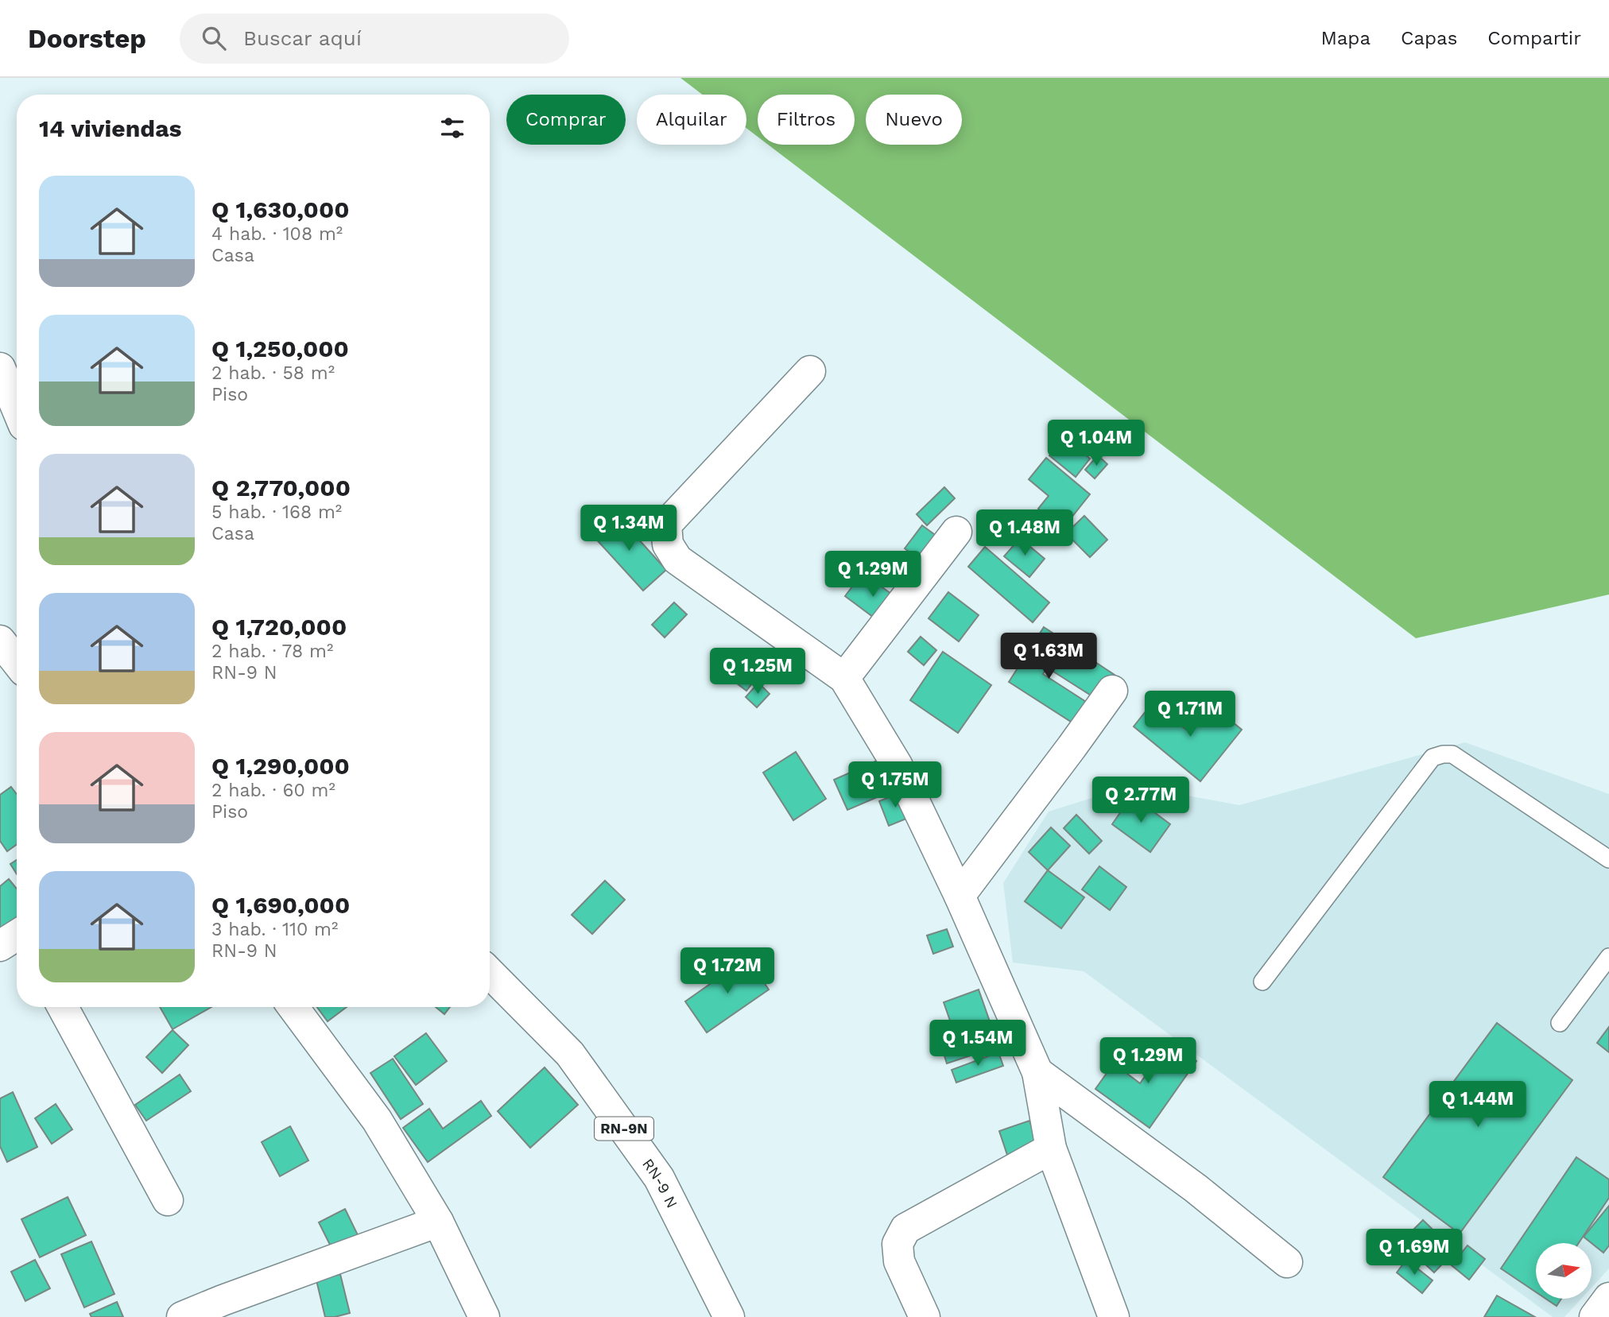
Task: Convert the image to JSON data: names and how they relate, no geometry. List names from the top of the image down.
{
  "streets": {
    "street": ["RN-9N", "RN-9 N"]
  },
  "north": "right",
  "page": {
    "header": "Doorstep",
    "search": "Buscar aquí",
    "nav": ["Mapa", "Capas", "Compartir"],
    "chip": [
      "Comprar",
      "Alquilar",
      "Filtros",
      "Nuevo"
    ],
    "heading": "14 viviendas",
    "list": [
      {
        "name": "Q 1,630,000",
        "note": "4 hab. · 108 m² · Casa"
      },
      {
        "name": "Q 1,250,000",
        "note": "2 hab. · 58 m² · Piso"
      },
      {
        "name": "Q 2,770,000",
        "note": "5 hab. · 168 m² · Casa"
      },
      {
        "name": "Q 1,720,000",
        "note": "2 hab. · 78 m² · RN-9 N"
      },
      {
        "name": "Q 1,290,000",
        "note": "2 hab. · 60 m² · Piso"
      },
      {
        "name": "Q 1,690,000",
        "note": "3 hab. · 110 m² · RN-9 N"
      }
    ],
    "price": [
      "Q 1.04M",
      "Q 1.34M",
      "Q 1.48M",
      "Q 1.29M",
      "Q 1.63M",
      "Q 1.25M",
      "Q 1.71M",
      "Q 1.75M",
      "Q 2.77M",
      "Q 1.72M",
      "Q 1.54M",
      "Q 1.29M",
      "Q 1.44M",
      "Q 1.69M"
    ]
  }
}
